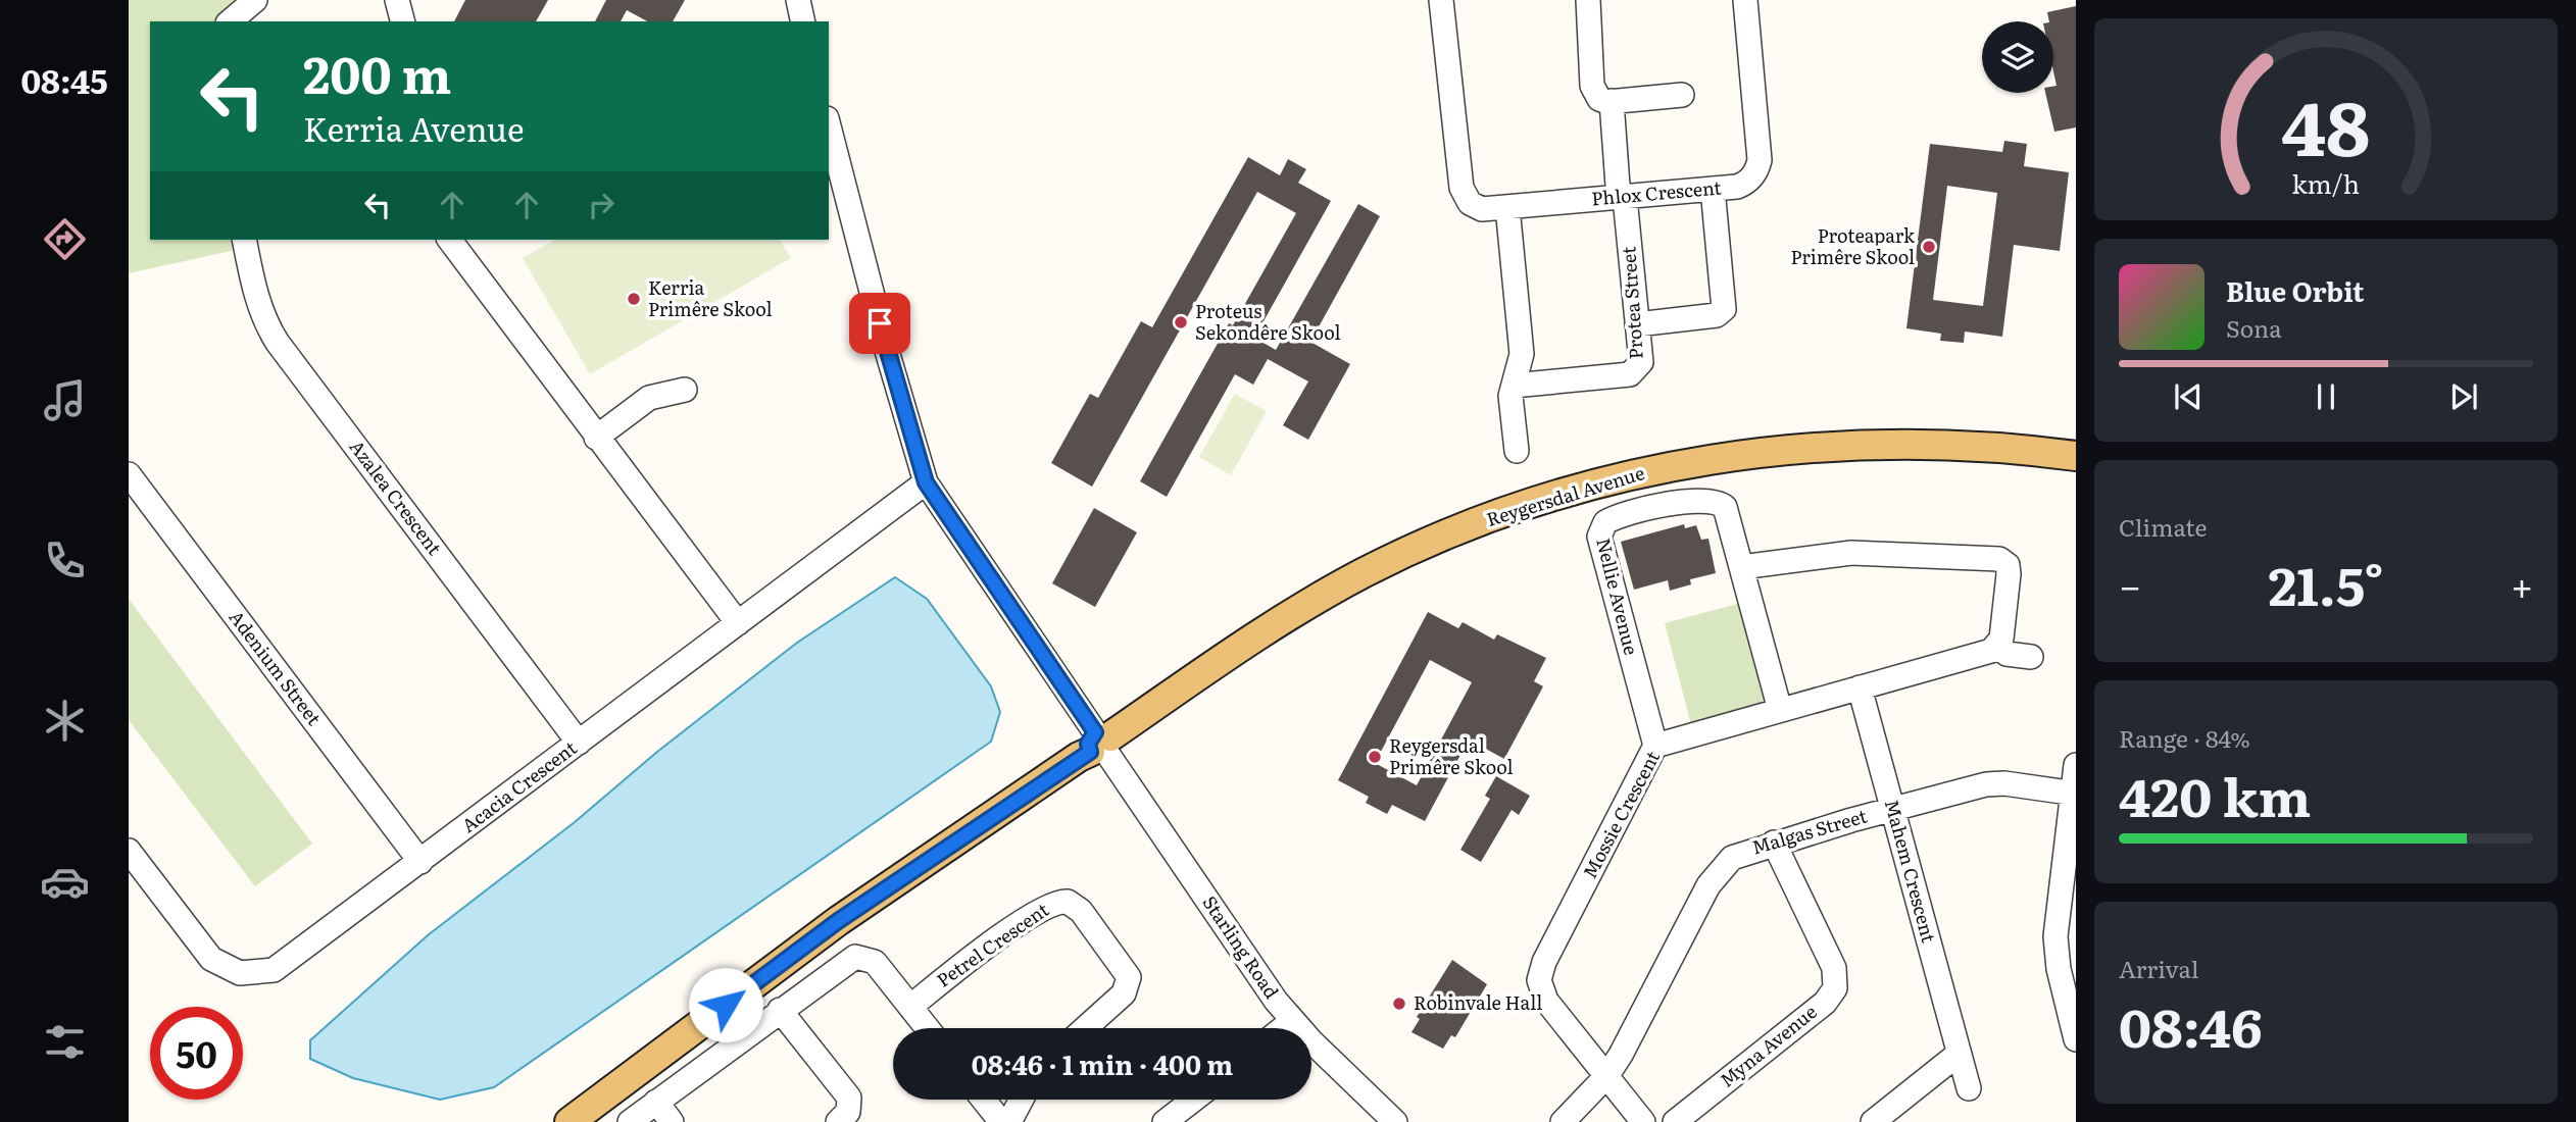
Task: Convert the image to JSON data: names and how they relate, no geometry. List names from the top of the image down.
{
  "streets": {
    "main road": ["Reygersdal Avenue"],
    "street": [
      "Phlox Crescent",
      "Protea Street",
      "Azalea Crescent",
      "Nellie Avenue",
      "Adenium Street",
      "Acacia Crescent",
      "Mossie Crescent",
      "Malgas Street",
      "Mahem Crescent",
      "Petrel Crescent",
      "Starling Road",
      "Myna Avenue"
    ]
  },
  "crossings": [
    ["Phlox Crescent", "Protea Street"],
    ["Reygersdal Avenue", "Starling Road"],
    ["Azalea Crescent", "Acacia Crescent"],
    ["Nellie Avenue", "Mossie Crescent"],
    ["Adenium Street", "Acacia Crescent"],
    ["Acacia Crescent", "Starling Road"],
    ["Mossie Crescent", "Malgas Street"],
    ["Mossie Crescent", "Mahem Crescent"],
    ["Malgas Street", "Mahem Crescent"],
    ["Malgas Street", "Myna Avenue"]
  ],
  "places": [
    "Proteapark Primêre Skool",
    "Kerria Primêre Skool",
    "Proteus Sekondêre Skool",
    "Reygersdal Primêre Skool",
    "Robinvale Hall"
  ],
  "page": {
    "tabs": "08:45",
    "turn": ["200 m", "Kerria Avenue"],
    "song": ["Blue Orbit", "Sona"],
    "tile": [
      "Climate",
      ["Range · 84%", "420 km"],
      ["Arrival", "08:46"]
    ],
    "heat": ["−", "21.5°", "+"],
    "limit": "50",
    "trip": "08:46 · 1 min · 400 m",
    "gauge": ["48", "km/h"]
  }
}
